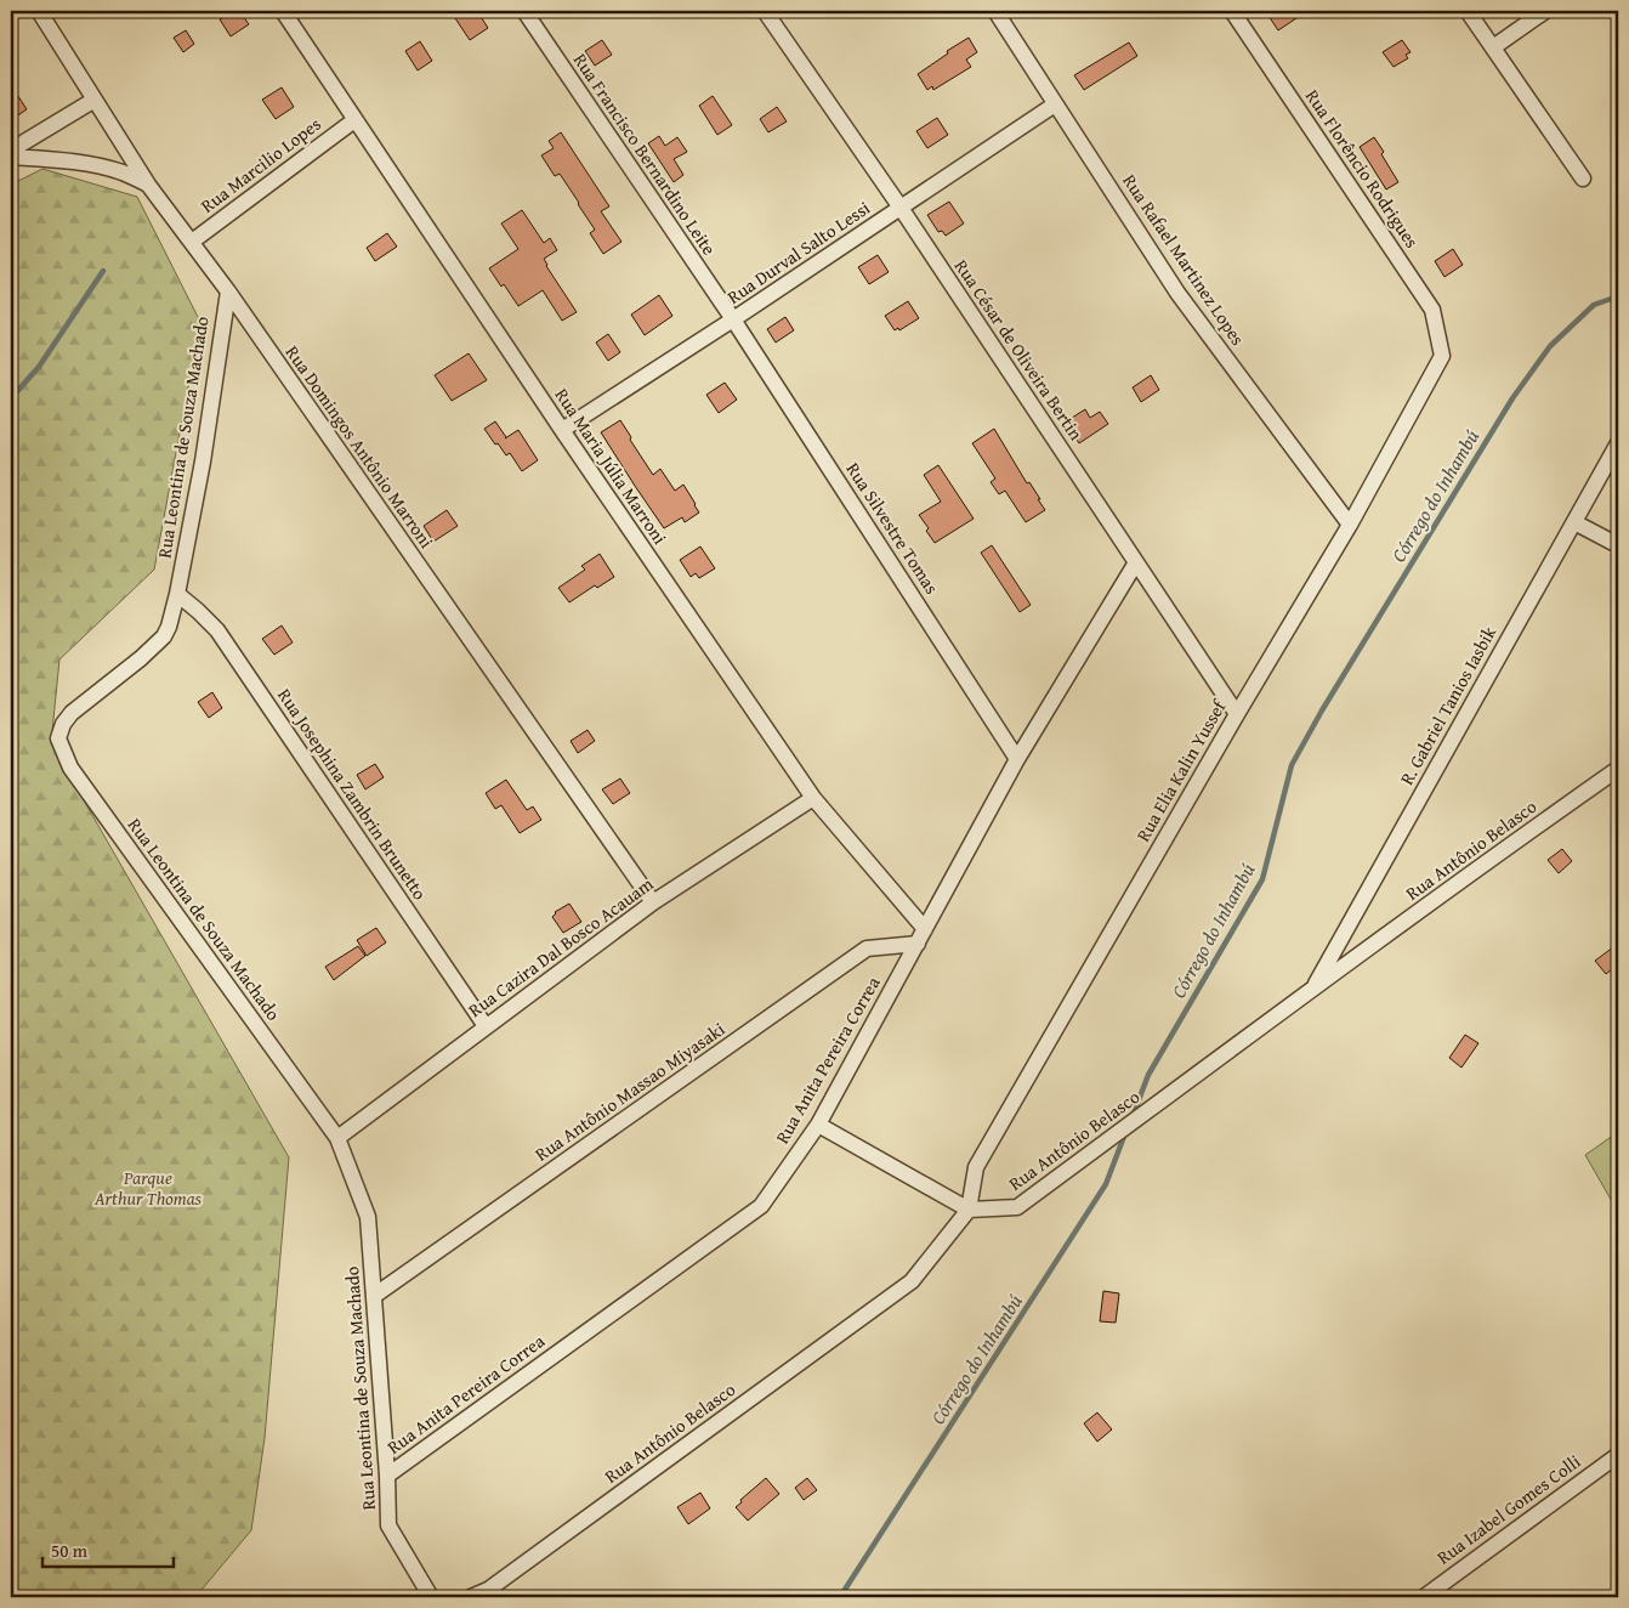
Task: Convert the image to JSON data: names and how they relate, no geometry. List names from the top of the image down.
{
  "streets": {
    "street": [
      "Rua Francisco Bernardino Leite",
      "Rua Marcilio Lopes",
      "Rua Florêncio Rodrigues",
      "Rua Durval Salto Lessi",
      "Rua Rafael Martinez Lopes",
      "Rua César de Oliveira Bertin",
      "Rua Leontina de Souza Machado",
      "Rua Domingos Antônio Marroni",
      "Rua Maria Júlia Marroni",
      "Rua Silvestre Tomas",
      "R. Gabriel Tanios Iasbik",
      "Rua Elia Kalin Yussef",
      "Rua Josephina Zambrin Brunetto",
      "Rua Antônio Belasco",
      "Rua Cazira Dal Bosco Acauam",
      "Rua Anita Pereira Correa",
      "Rua Antônio Massao Miyasaki",
      "Rua Izabel Gomes Colli"
    ]
  },
  "crossings": [
    ["Rua Francisco Bernardino Leite", "Rua Durval Salto Lessi"],
    ["Rua Francisco Bernardino Leite", "Rua Silvestre Tomas"],
    ["Rua Marcilio Lopes", "Rua Domingos Antônio Marroni"],
    ["Rua Marcilio Lopes", "Rua Maria Júlia Marroni"],
    ["Rua Florêncio Rodrigues", "Rua Elia Kalin Yussef"],
    ["Rua Durval Salto Lessi", "Rua Rafael Martinez Lopes"],
    ["Rua Durval Salto Lessi", "Rua César de Oliveira Bertin"],
    ["Rua Durval Salto Lessi", "Rua Maria Júlia Marroni"],
    ["Rua Durval Salto Lessi", "Rua Silvestre Tomas"],
    ["Rua Rafael Martinez Lopes", "Rua Elia Kalin Yussef"],
    ["Rua César de Oliveira Bertin", "Rua Elia Kalin Yussef"],
    ["Rua César de Oliveira Bertin", "Rua Anita Pereira Correa"],
    ["Rua Leontina de Souza Machado", "Rua Domingos Antônio Marroni"],
    ["Rua Leontina de Souza Machado", "Rua Josephina Zambrin Brunetto"],
    ["Rua Leontina de Souza Machado", "Rua Cazira Dal Bosco Acauam"],
    ["Rua Leontina de Souza Machado", "Rua Anita Pereira Correa"],
    ["Rua Leontina de Souza Machado", "Rua Antônio Massao Miyasaki"],
    ["Rua Domingos Antônio Marroni", "Rua Cazira Dal Bosco Acauam"],
    ["Rua Maria Júlia Marroni", "Rua Cazira Dal Bosco Acauam"],
    ["Rua Maria Júlia Marroni", "Rua Anita Pereira Correa"],
    ["Rua Silvestre Tomas", "Rua Anita Pereira Correa"],
    ["R. Gabriel Tanios Iasbik", "Rua Antônio Belasco"],
    ["Rua Elia Kalin Yussef", "Rua Antônio Belasco"],
    ["Rua Josephina Zambrin Brunetto", "Rua Cazira Dal Bosco Acauam"],
    ["Rua Anita Pereira Correa", "Rua Antônio Massao Miyasaki"]
  ],
  "water": ["Córrego do Inhambú"],
  "parks": ["Parque Arthur Thomas"],
  "scale_bar": "50 m"
}
